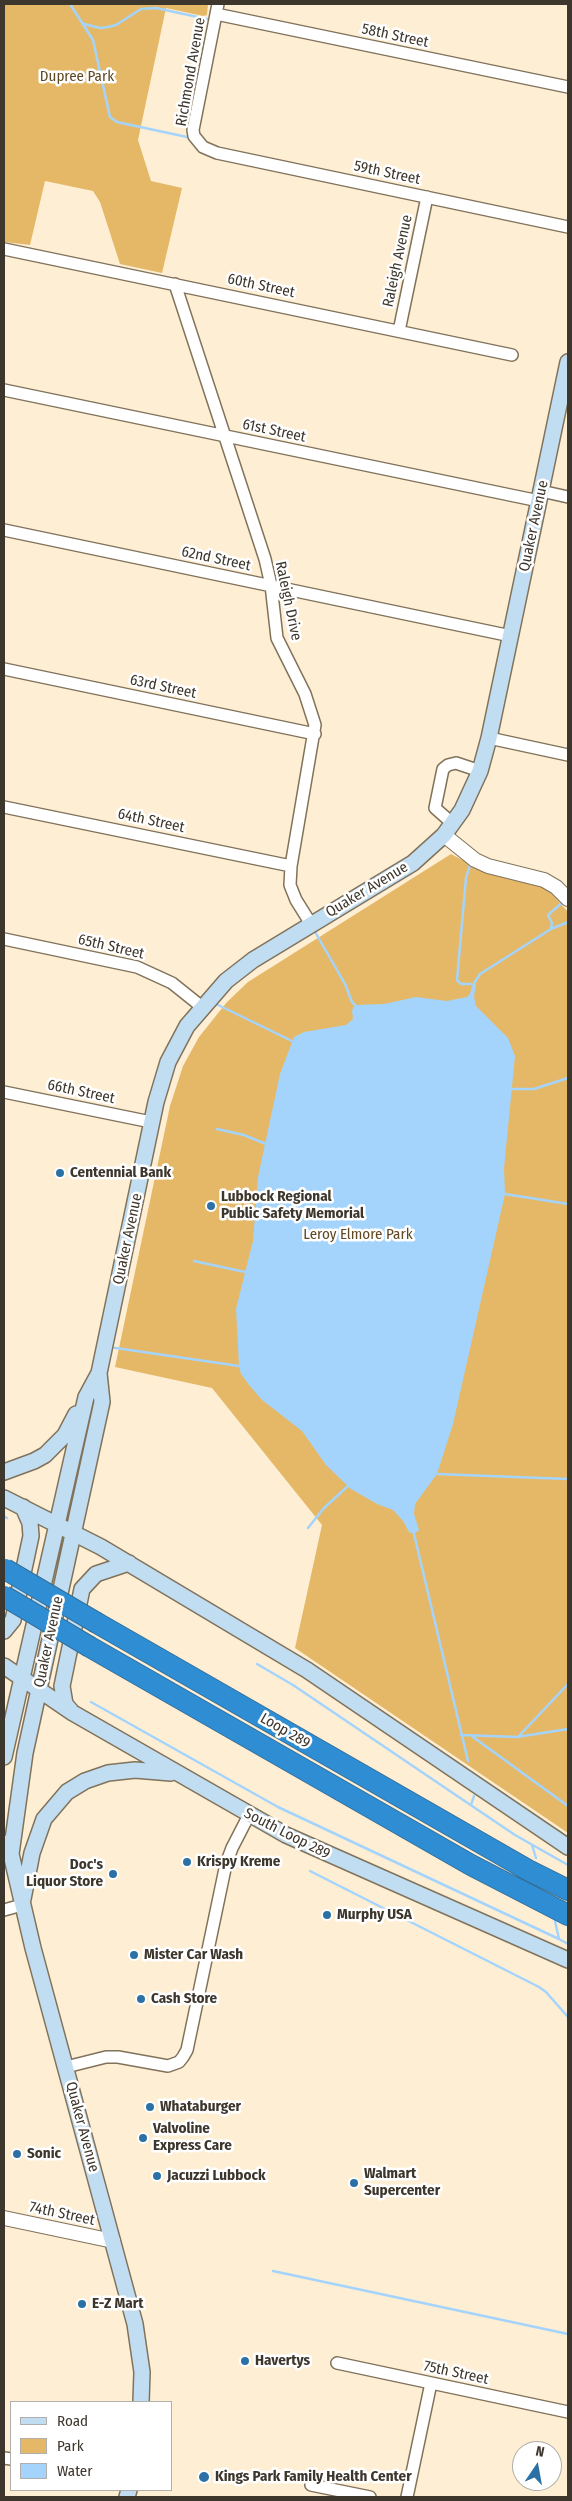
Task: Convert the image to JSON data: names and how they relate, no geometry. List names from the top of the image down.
{
  "streets": {
    "highway": ["Loop 289"],
    "main road": ["Quaker Avenue", "South Loop 289"],
    "street": [
      "58th Street",
      "Richmond Avenue",
      "59th Street",
      "Raleigh Avenue",
      "60th Street",
      "61st Street",
      "62nd Street",
      "Raleigh Drive",
      "63rd Street",
      "64th Street",
      "65th Street",
      "66th Street",
      "74th Street",
      "75th Street"
    ]
  },
  "crossings": [
    ["58th Street", "Richmond Avenue"],
    ["Richmond Avenue", "59th Street"],
    ["59th Street", "Raleigh Avenue"],
    ["Raleigh Avenue", "60th Street"],
    ["60th Street", "Raleigh Drive"],
    ["61st Street", "Quaker Avenue"],
    ["61st Street", "Raleigh Drive"],
    ["Quaker Avenue", "62nd Street"],
    ["Quaker Avenue", "Raleigh Drive"],
    ["Quaker Avenue", "65th Street"],
    ["Quaker Avenue", "66th Street"],
    ["Quaker Avenue", "South Loop 289"],
    ["Quaker Avenue", "74th Street"],
    ["62nd Street", "Raleigh Drive"],
    ["Raleigh Drive", "63rd Street"],
    ["Raleigh Drive", "64th Street"]
  ],
  "parks": ["Dupree Park", "Leroy Elmore Park"],
  "places": [
    "Centennial Bank",
    "Lubbock Regional Public Safety Memorial",
    "Krispy Kreme",
    "Doc's Liquor Store",
    "Murphy USA",
    "Mister Car Wash",
    "Cash Store",
    "Whataburger",
    "Valvoline Express Care",
    "Sonic",
    "Jacuzzi Lubbock",
    "Walmart Supercenter",
    "E-Z Mart",
    "Havertys",
    "Kings Park Family Health Center"
  ],
  "legend": ["Road", "Park", "Water"],
  "north": "top"
}
